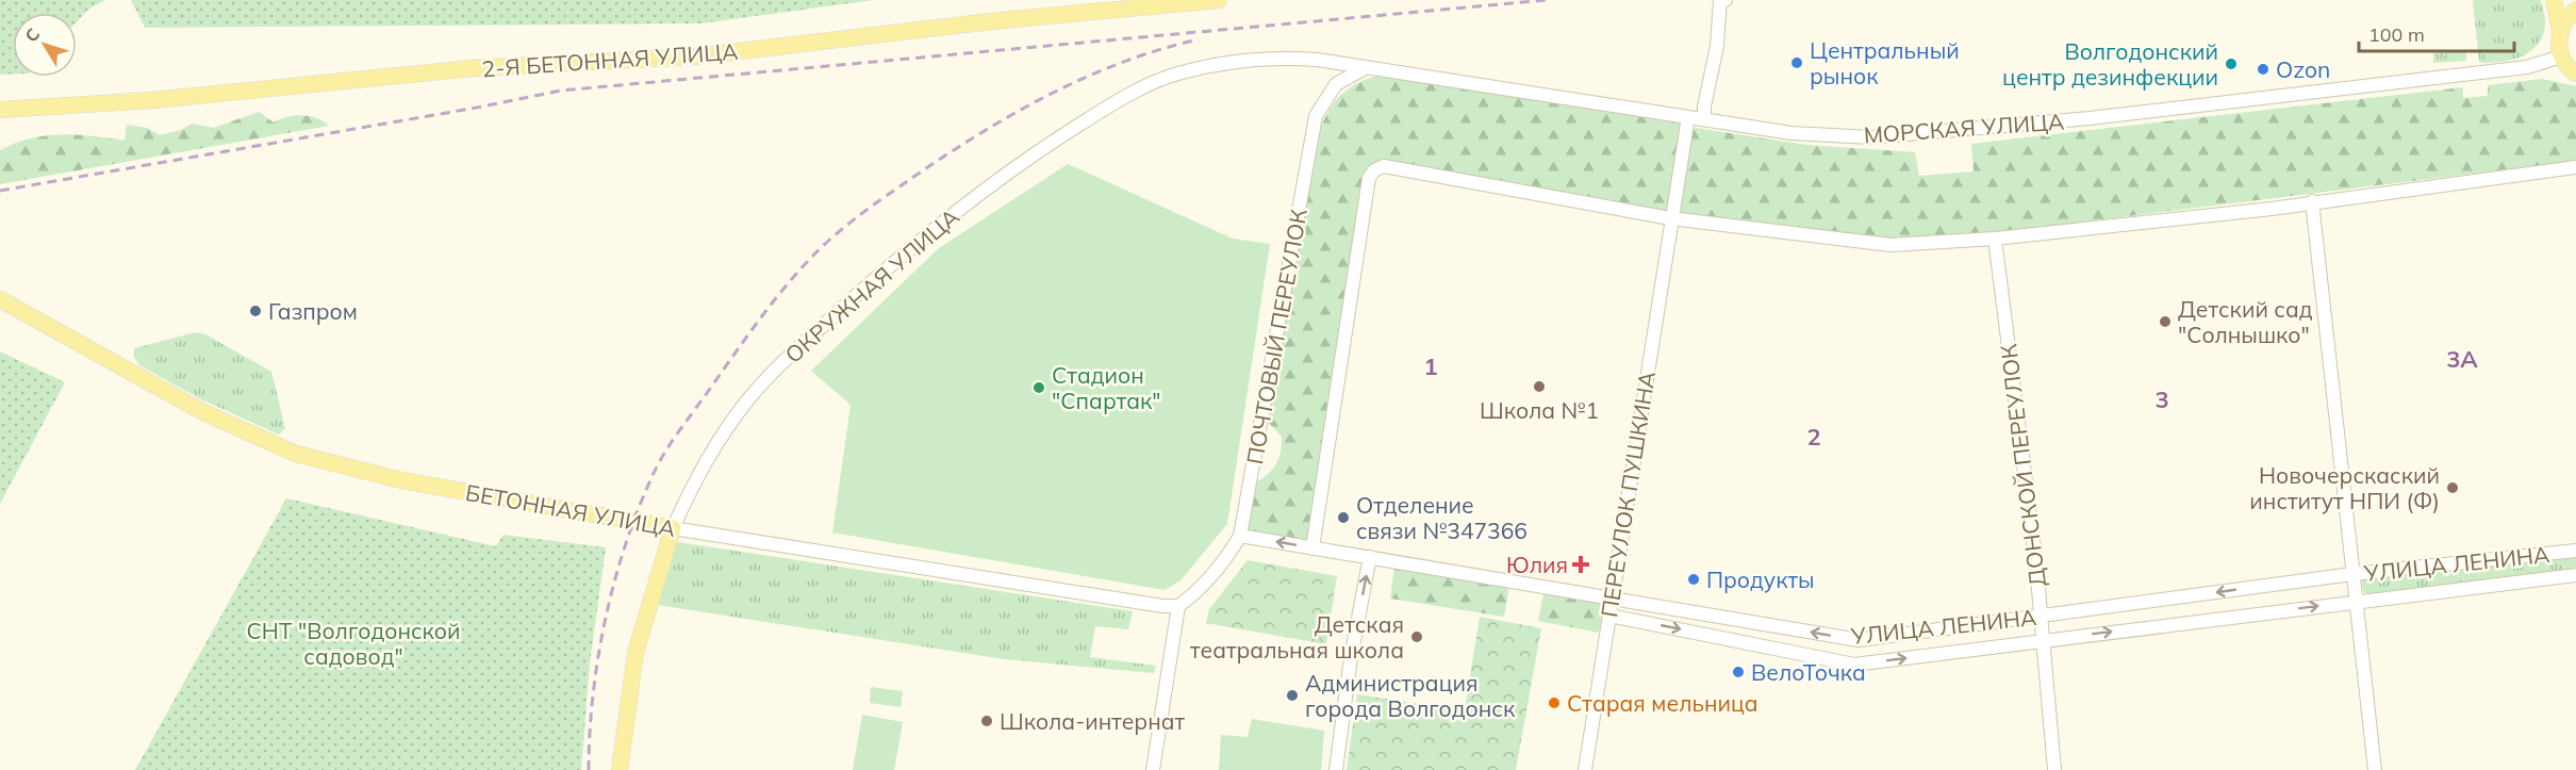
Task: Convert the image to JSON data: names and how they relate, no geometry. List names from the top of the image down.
{
  "streets": {
    "main road": ["2-Я БЕТОННАЯ УЛИЦА", "ОКРУЖНАЯ УЛИЦА", "БЕТОННАЯ УЛИЦА"],
    "street": [
      "МОРСКАЯ УЛИЦА",
      "ПОЧТОВЫЙ ПЕРЕУЛОК",
      "ДОНСКОЙ ПЕРЕУЛОК",
      "ПЕРЕУЛОК ПУШКИНА",
      "УЛИЦА ЛЕНИНА"
    ]
  },
  "crossings": [
    ["МОРСКАЯ УЛИЦА", "ОКРУЖНАЯ УЛИЦА"],
    ["МОРСКАЯ УЛИЦА", "ПОЧТОВЫЙ ПЕРЕУЛОК"],
    ["МОРСКАЯ УЛИЦА", "ПЕРЕУЛОК ПУШКИНА"],
    ["ОКРУЖНАЯ УЛИЦА", "ПОЧТОВЫЙ ПЕРЕУЛОК"],
    ["ОКРУЖНАЯ УЛИЦА", "БЕТОННАЯ УЛИЦА"],
    ["ПОЧТОВЫЙ ПЕРЕУЛОК", "БЕТОННАЯ УЛИЦА"],
    ["ПОЧТОВЫЙ ПЕРЕУЛОК", "УЛИЦА ЛЕНИНА"],
    ["ДОНСКОЙ ПЕРЕУЛОК", "УЛИЦА ЛЕНИНА"],
    ["ПЕРЕУЛОК ПУШКИНА", "УЛИЦА ЛЕНИНА"]
  ],
  "districts": [
    "3А",
    "1",
    "3",
    "2"
  ],
  "parks": ["СНТ \"Волгодонской садовод\""],
  "places": {
    "other": [
      "Центральный рынок",
      "Волгодонский центр дезинфекции",
      "Ozon",
      "Газпром",
      "Детский сад \"Солнышко\"",
      "Школа №1",
      "Стадион \"Спартак\"",
      "Новочерскаский институт НПИ (Ф)",
      "Отделение связи №347366",
      "Продукты",
      "Детская театральная школа",
      "ВелоТочка",
      "Администрация города Волгодонск",
      "Старая мельница",
      "Школа-интернат"
    ],
    "health": ["Юлия"]
  },
  "scale_bar": "100 m",
  "north": "top left"
}
